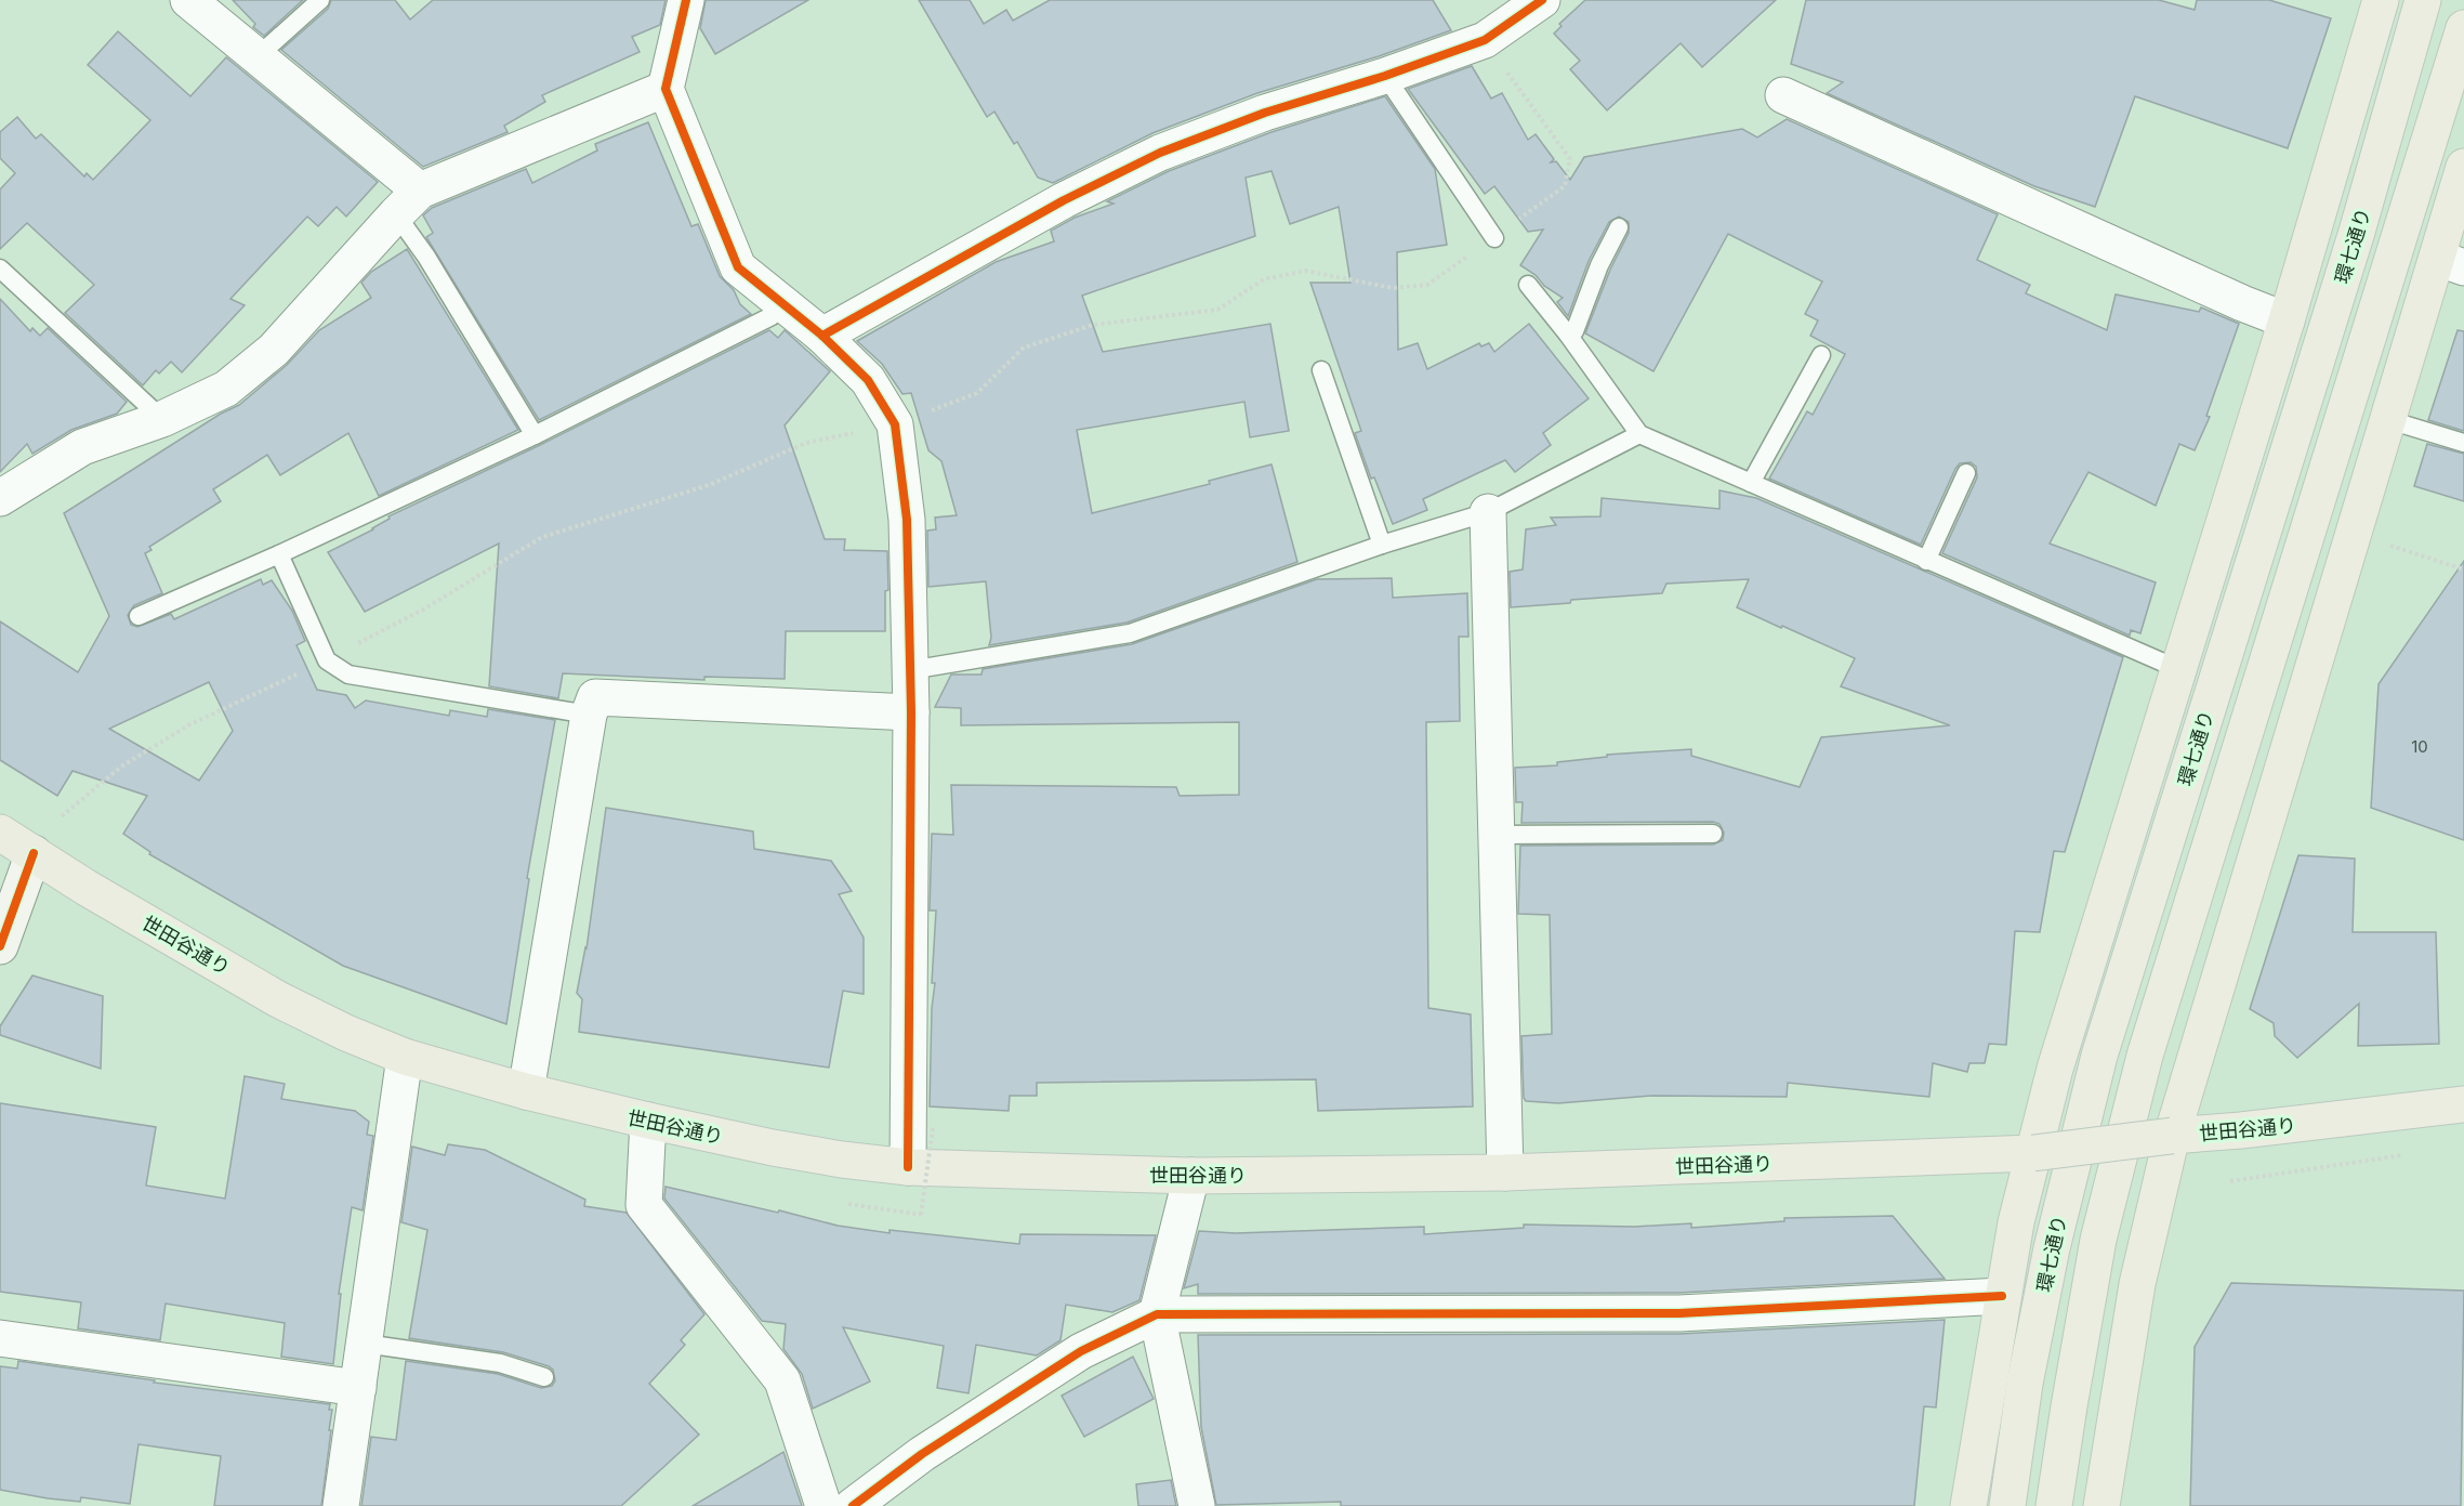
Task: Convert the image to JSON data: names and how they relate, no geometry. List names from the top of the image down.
{
  "streets": {
    "main road": ["環七通り", "世田谷通り"]
  },
  "house_numbers": ["10"]
}
